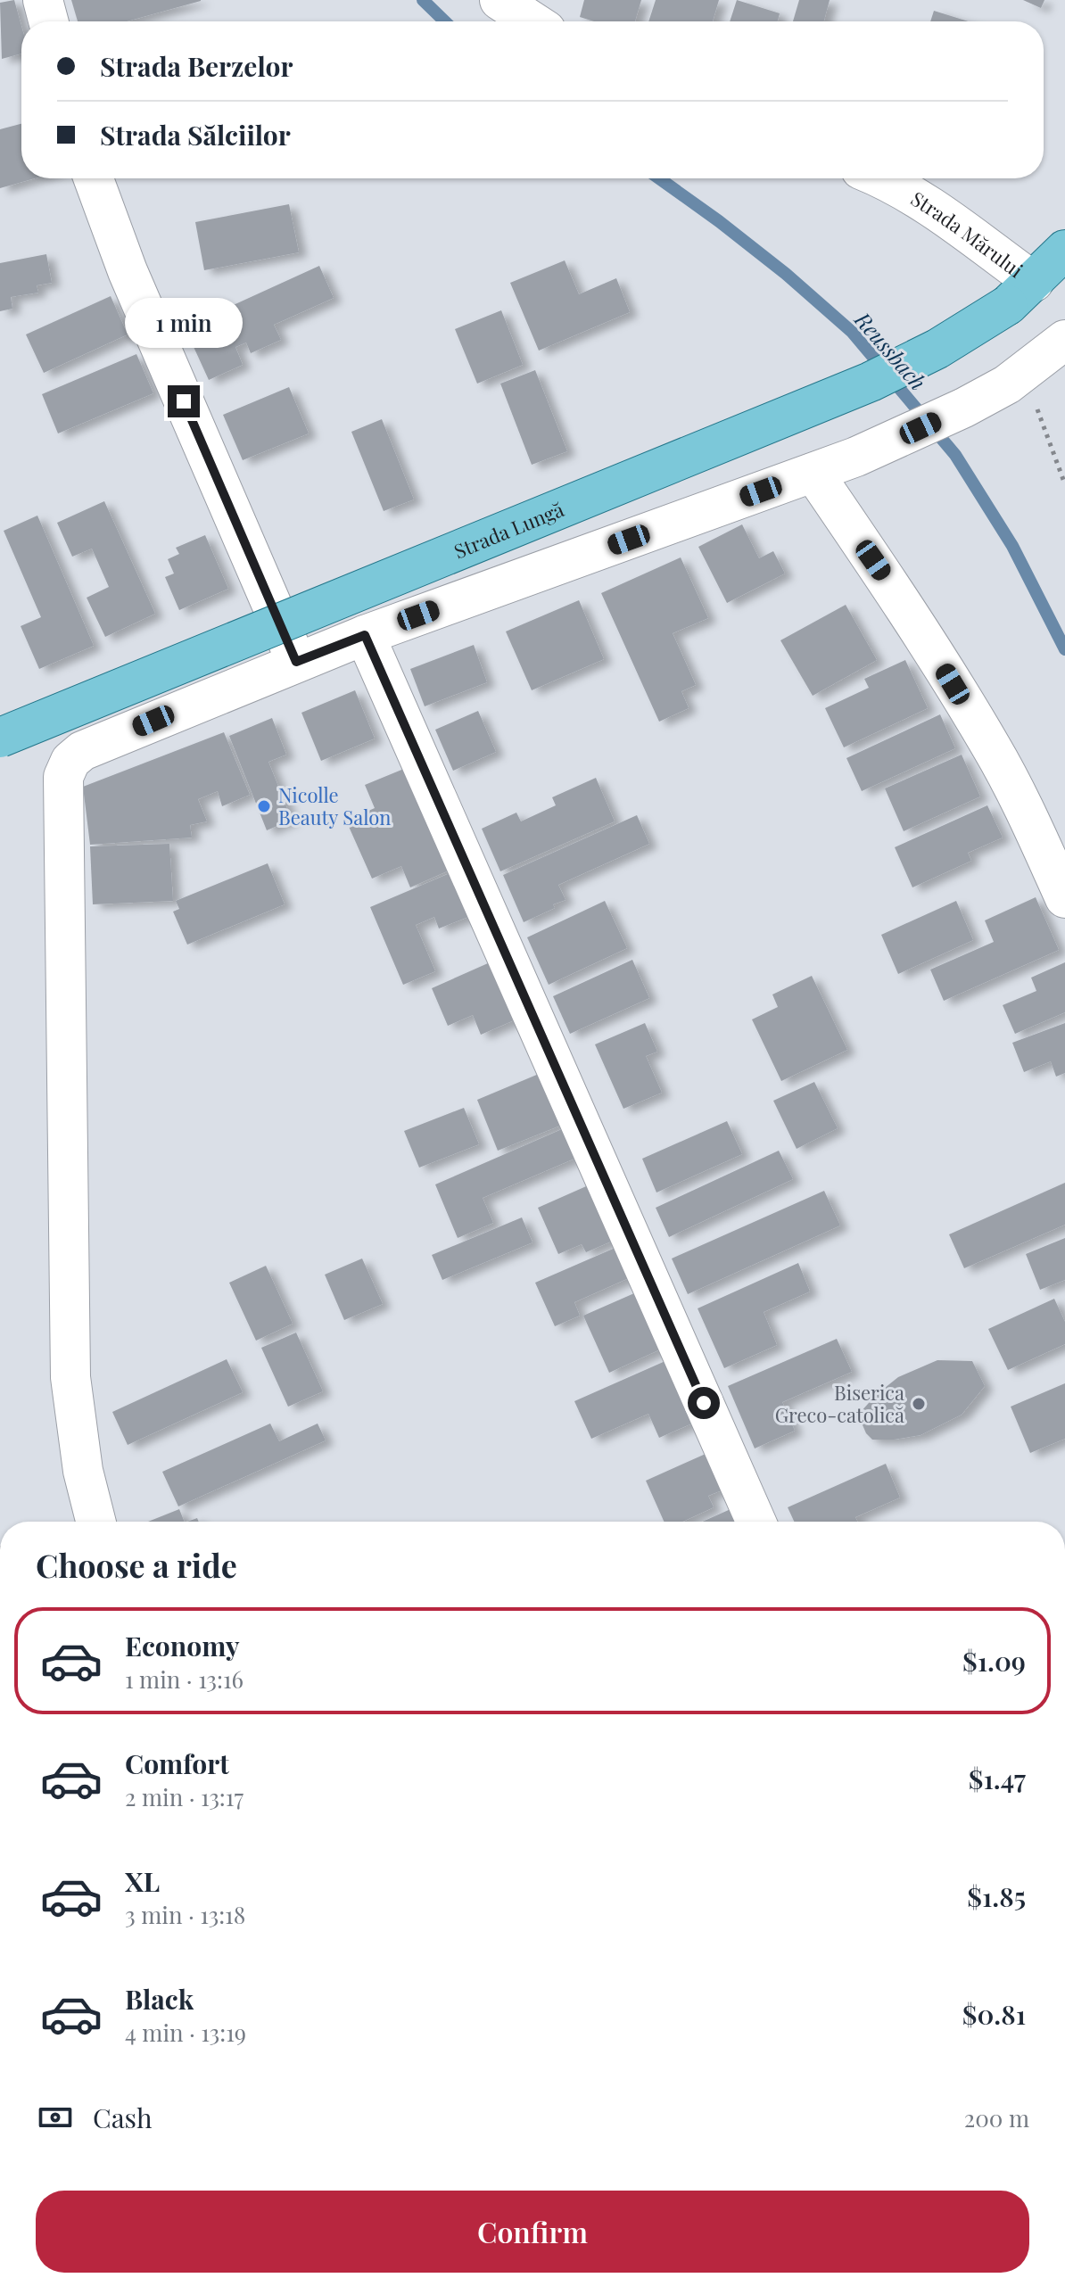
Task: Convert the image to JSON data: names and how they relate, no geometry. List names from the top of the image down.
{
  "streets": {
    "main road": ["Strada Lungă"],
    "street": ["Strada Mărului"]
  },
  "crossings": [
    ["Strada Mărului", "Strada Lungă"]
  ],
  "water": ["Reussbach"],
  "places": ["Nicolle Beauty Salon", "Biserica Greco-catolică"],
  "page": {
    "banner": ["Strada Berzelor", "Strada Sălciilor"],
    "bubble": "1 min",
    "heading": "Choose a ride",
    "list": [
      {
        "name": "Economy",
        "note": "1 min · 13:16",
        "value": "$1.09"
      },
      {
        "name": "Comfort",
        "note": "2 min · 13:17",
        "value": "$1.47"
      },
      {
        "name": "XL",
        "note": "3 min · 13:18",
        "value": "$1.85"
      },
      {
        "name": "Black",
        "note": "4 min · 13:19",
        "value": "$0.81"
      }
    ],
    "pay": ["Cash", "200 m"],
    "buttons": "Confirm"
  }
}
